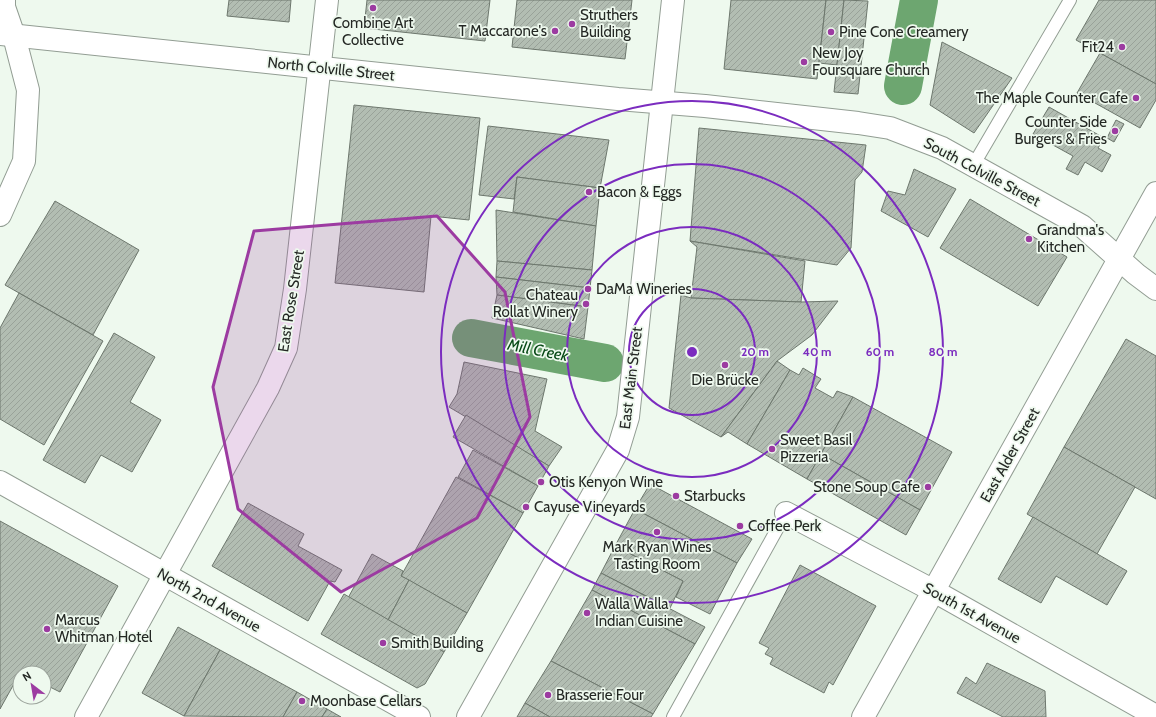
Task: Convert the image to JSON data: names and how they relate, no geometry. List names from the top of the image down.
{
  "streets": {
    "main road": [
      "North Colville Street",
      "South Colville Street",
      "East Rose Street",
      "East Main Street",
      "East Alder Street",
      "North 2nd Avenue",
      "South 1st Avenue"
    ]
  },
  "crossings": [
    ["North Colville Street", "South Colville Street"],
    ["North Colville Street", "East Rose Street"],
    ["North Colville Street", "East Main Street"],
    ["South Colville Street", "East Main Street"],
    ["South Colville Street", "East Alder Street"],
    ["East Rose Street", "North 2nd Avenue"],
    ["East Alder Street", "South 1st Avenue"]
  ],
  "water": ["Mill Creek"],
  "places": [
    "Combine Art Collective",
    "Struthers Building",
    "T Maccarone's",
    "Pine Cone Creamery",
    "Fit24",
    "New Joy Foursquare Church",
    "The Maple Counter Cafe",
    "Counter Side Burgers & Fries",
    "Bacon & Eggs",
    "Grandma's Kitchen",
    "DaMa Wineries",
    "Chateau Rollat Winery",
    "Die Brücke",
    "Sweet Basil Pizzeria",
    "Otis Kenyon Wine",
    "Stone Soup Cafe",
    "Starbucks",
    "Cayuse Vineyards",
    "Coffee Perk",
    "Mark Ryan Wines Tasting Room",
    "Walla Walla Indian Cuisine",
    "Marcus Whitman Hotel",
    "Smith Building",
    "Brasserie Four",
    "Moonbase Cellars"
  ],
  "north": "top left",
  "rings": [
    "20 m",
    "40 m",
    "60 m",
    "80 m"
  ]
}
